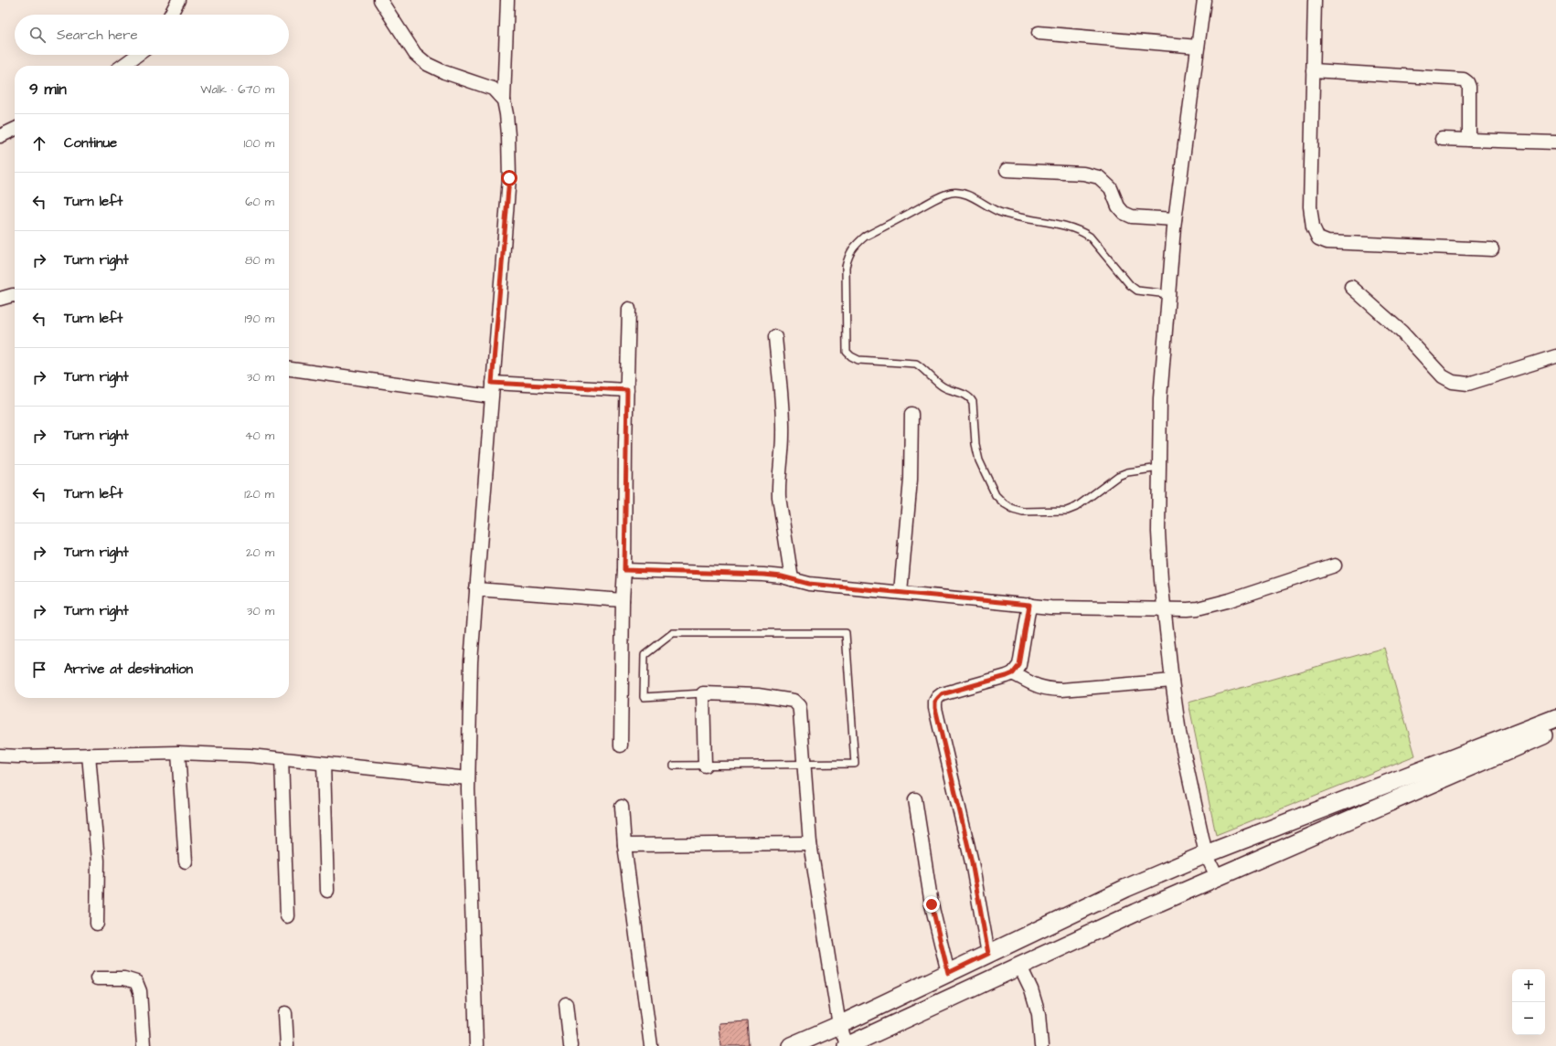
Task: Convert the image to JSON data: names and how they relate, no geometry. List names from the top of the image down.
{
  "page": {
    "search": "Search here",
    "heading": ["9 min", "Walk · 670 m"],
    "list": [
      ["Continue", "100 m"],
      ["Turn left", "60 m"],
      ["Turn right", "80 m"],
      ["Turn left", "190 m"],
      ["Turn right", "30 m"],
      ["Turn right", "40 m"],
      ["Turn left", "120 m"],
      ["Turn right", "20 m"],
      ["Turn right", "30 m"],
      "Arrive at destination"
    ],
    "map_buttons": ["+", "−"]
  }
}
